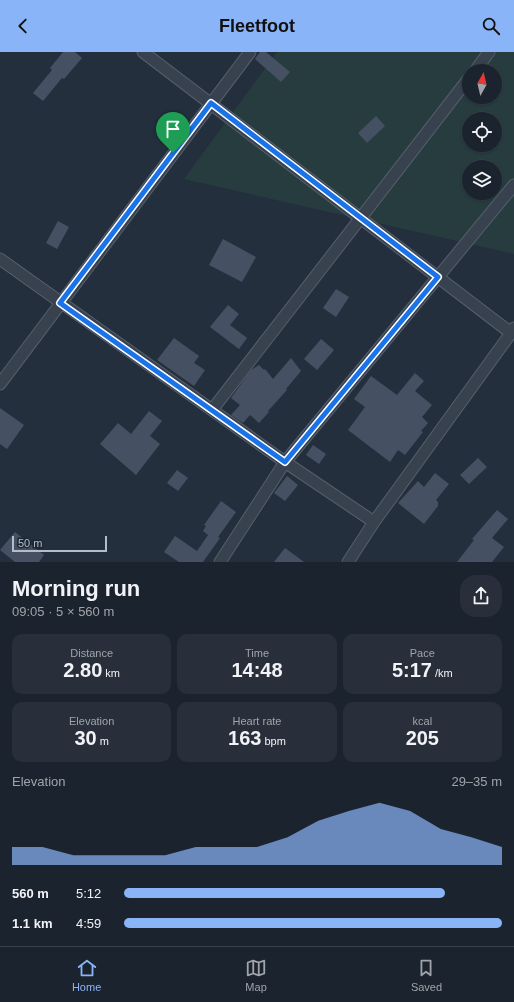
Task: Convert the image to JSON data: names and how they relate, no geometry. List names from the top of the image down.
{
  "scale_bar": "50 m",
  "north": "top",
  "page": {
    "header": "Fleetfoot",
    "scale": "50 m",
    "heading": ["Morning run", "09:05 · 5 × 560 m"],
    "stats": [
      ["Distance", "2.80 km"],
      ["Time", "14:48"],
      ["Pace", "5:17 /km"],
      ["Elevation", "30 m"],
      ["Heart rate", "163 bpm"],
      ["kcal", "205"]
    ],
    "chart": ["Elevation", "29–35 m"],
    "list": [
      {
        "name": "560 m",
        "note": "5:12"
      },
      {
        "name": "1.1 km",
        "note": "4:59"
      }
    ],
    "tabs": ["Home", "Map", "Saved"]
  }
}
